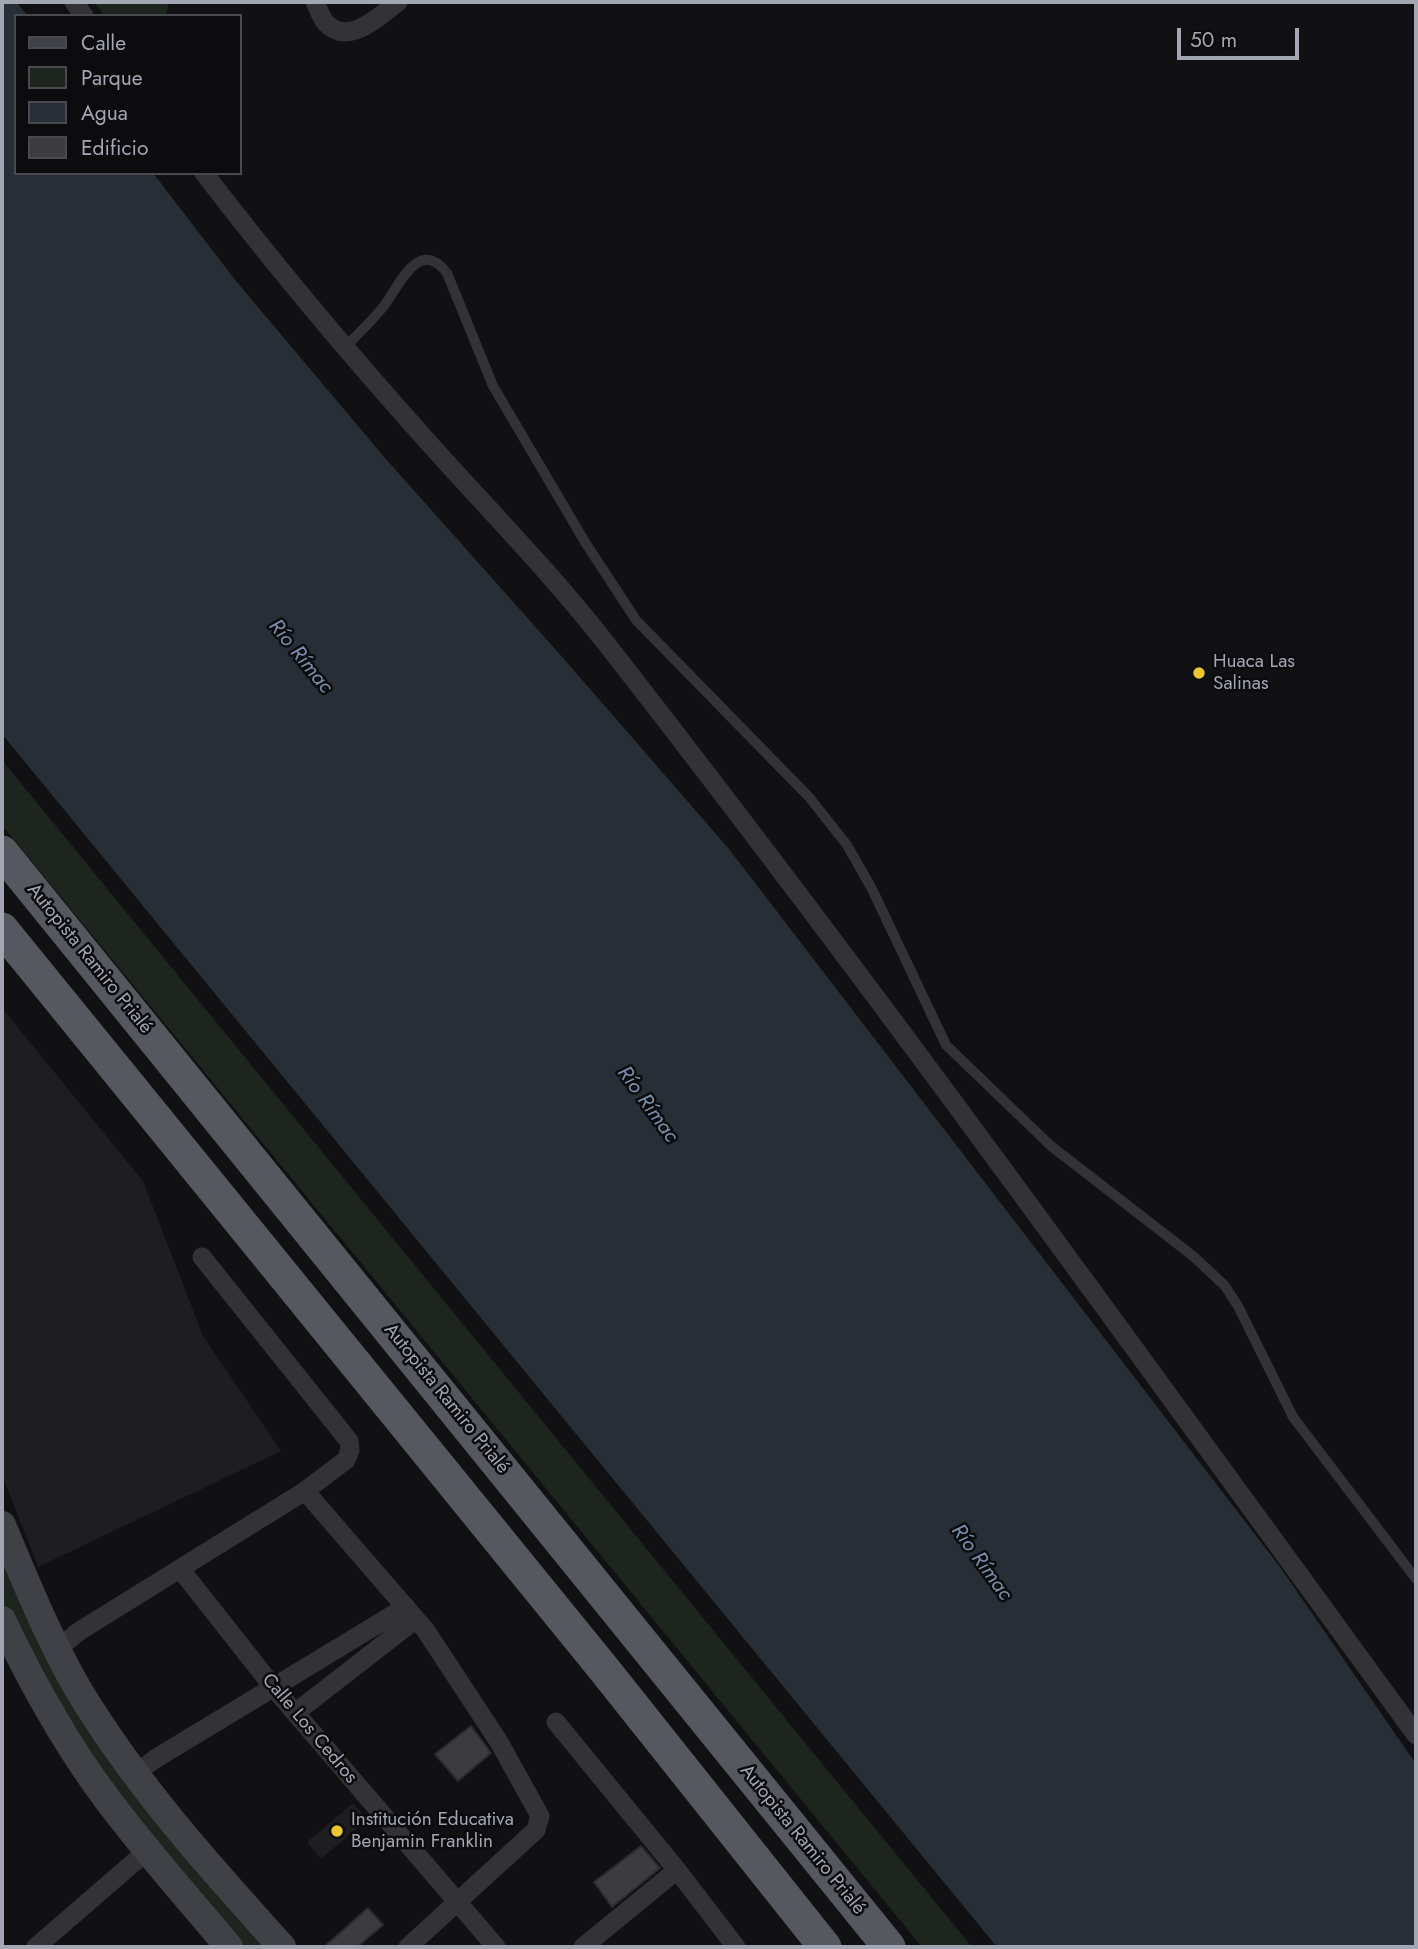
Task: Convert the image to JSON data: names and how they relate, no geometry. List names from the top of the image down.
{
  "streets": {
    "highway": ["Autopista Ramiro Prialé"],
    "street": ["Calle Los Cedros"]
  },
  "water": ["Río Rímac"],
  "places": ["Huaca Las Salinas", "Institución Educativa Benjamin Franklin"],
  "legend": [
    "Calle",
    "Parque",
    "Agua",
    "Edificio"
  ],
  "scale_bar": "50 m"
}
